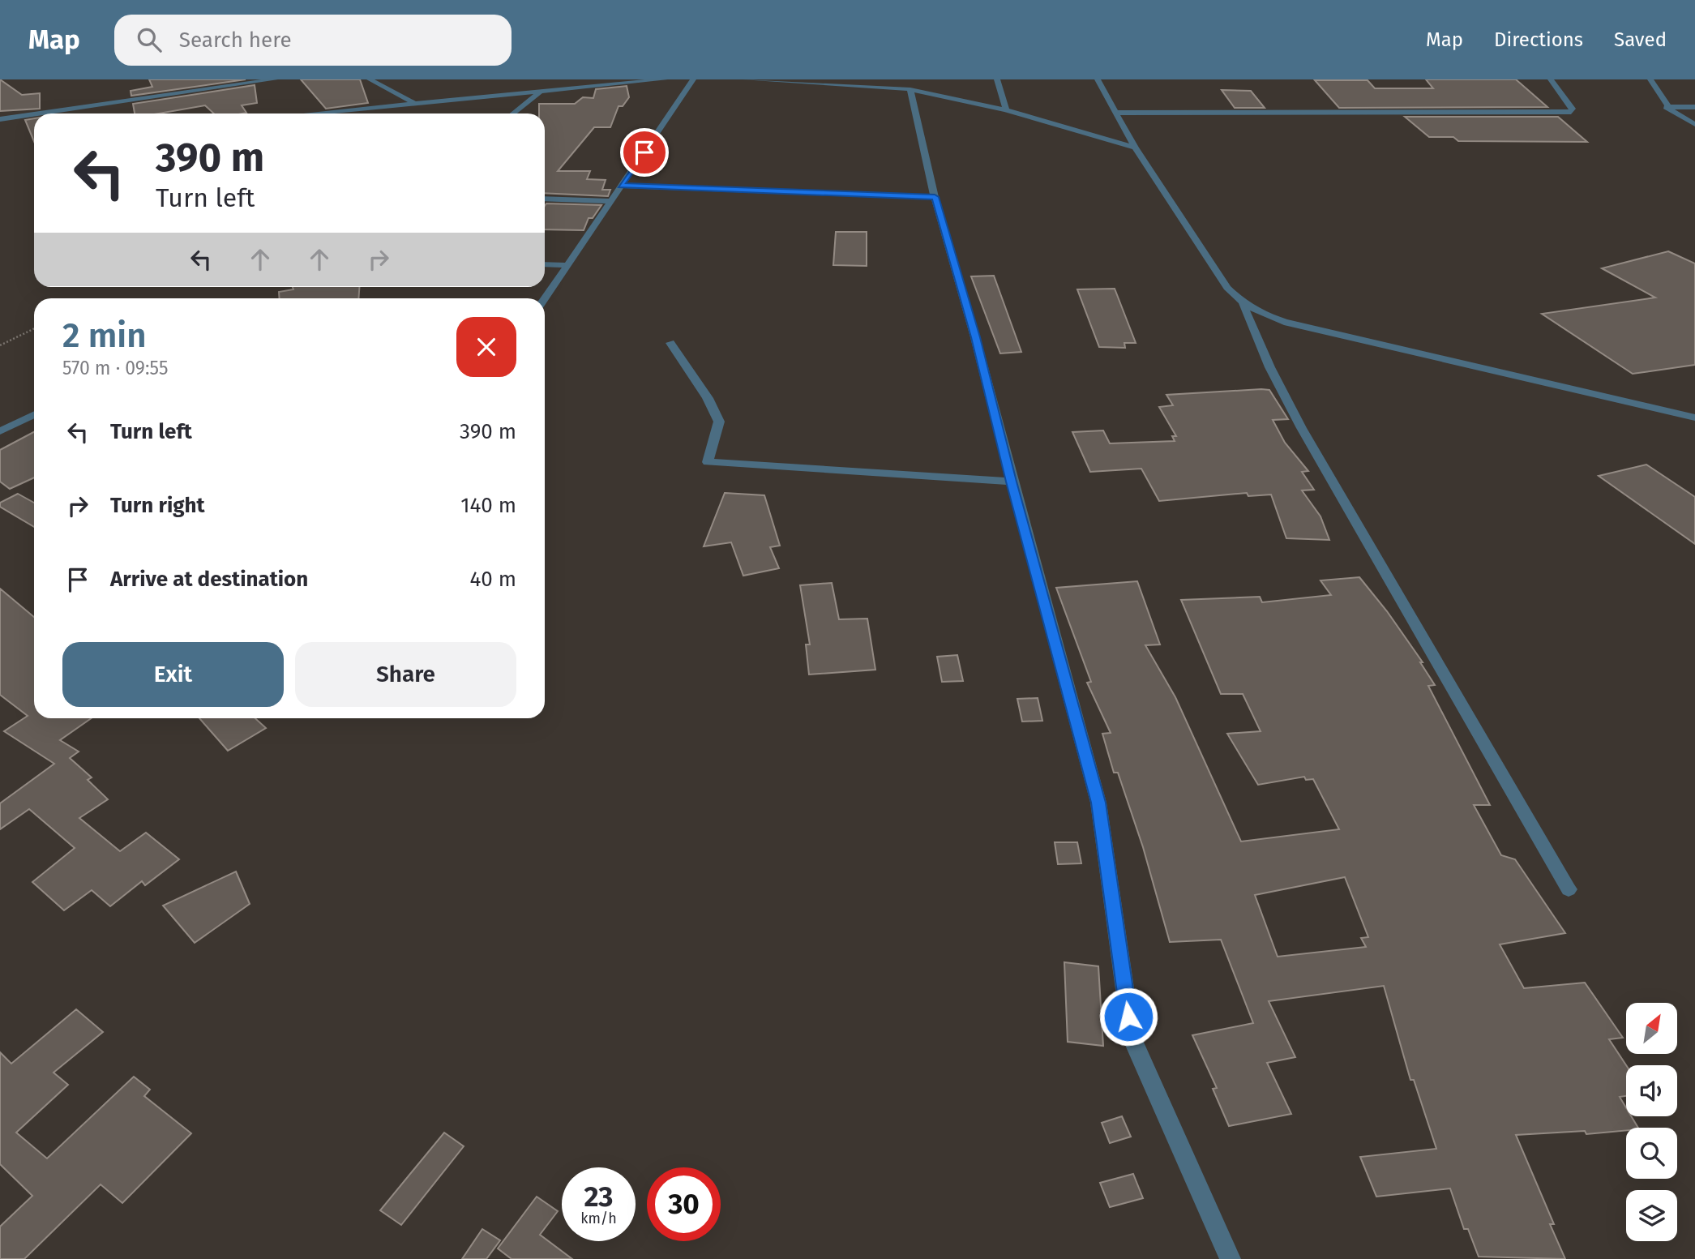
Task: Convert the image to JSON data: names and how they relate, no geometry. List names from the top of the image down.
{
  "north": "top right",
  "page": {
    "header": "Map",
    "search": "Search here",
    "nav": ["Map", "Directions", "Saved"],
    "turn": ["390 m", "Turn left"],
    "heading": ["2 min", "570 m · 09:55"],
    "list": [
      {
        "name": "Turn left",
        "value": "390 m"
      },
      {
        "name": "Turn right",
        "value": "140 m"
      },
      {
        "name": "Arrive at destination",
        "value": "40 m"
      }
    ],
    "buttons": ["Exit", "Share"],
    "speed": "23 km/h",
    "limit": "30"
  }
}
